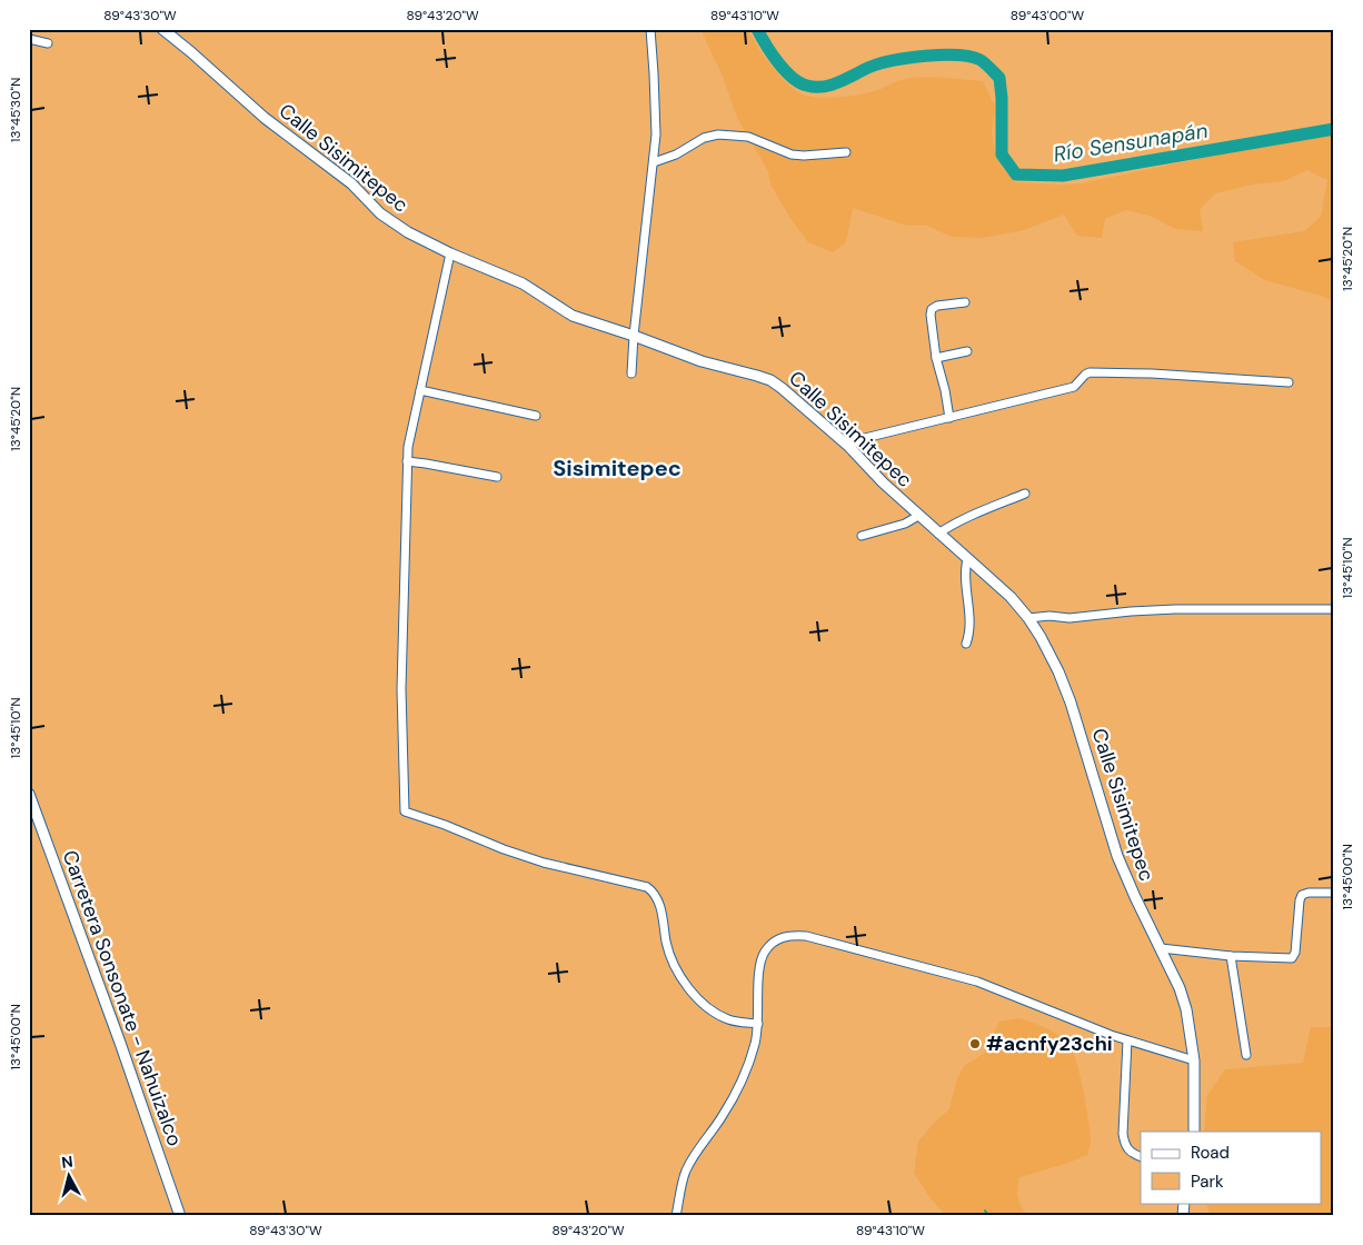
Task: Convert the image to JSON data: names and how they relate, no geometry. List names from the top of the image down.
{
  "streets": {
    "street": ["Calle Sisimitepec", "Carretera Sonsonate - Nahuizalco"]
  },
  "districts": ["Sisimitepec"],
  "water": ["Río Sensunapán"],
  "places": ["#acnfy23chi"],
  "legend": ["Road", "Park"],
  "north": "top",
  "coordinates": [
    "89°43'30\"W",
    "89°43'20\"W",
    "89°43'10\"W",
    "89°43'00\"W",
    "13°45'30\"N",
    "13°45'20\"N",
    "13°45'10\"N",
    "13°45'00\"N"
  ]
}
